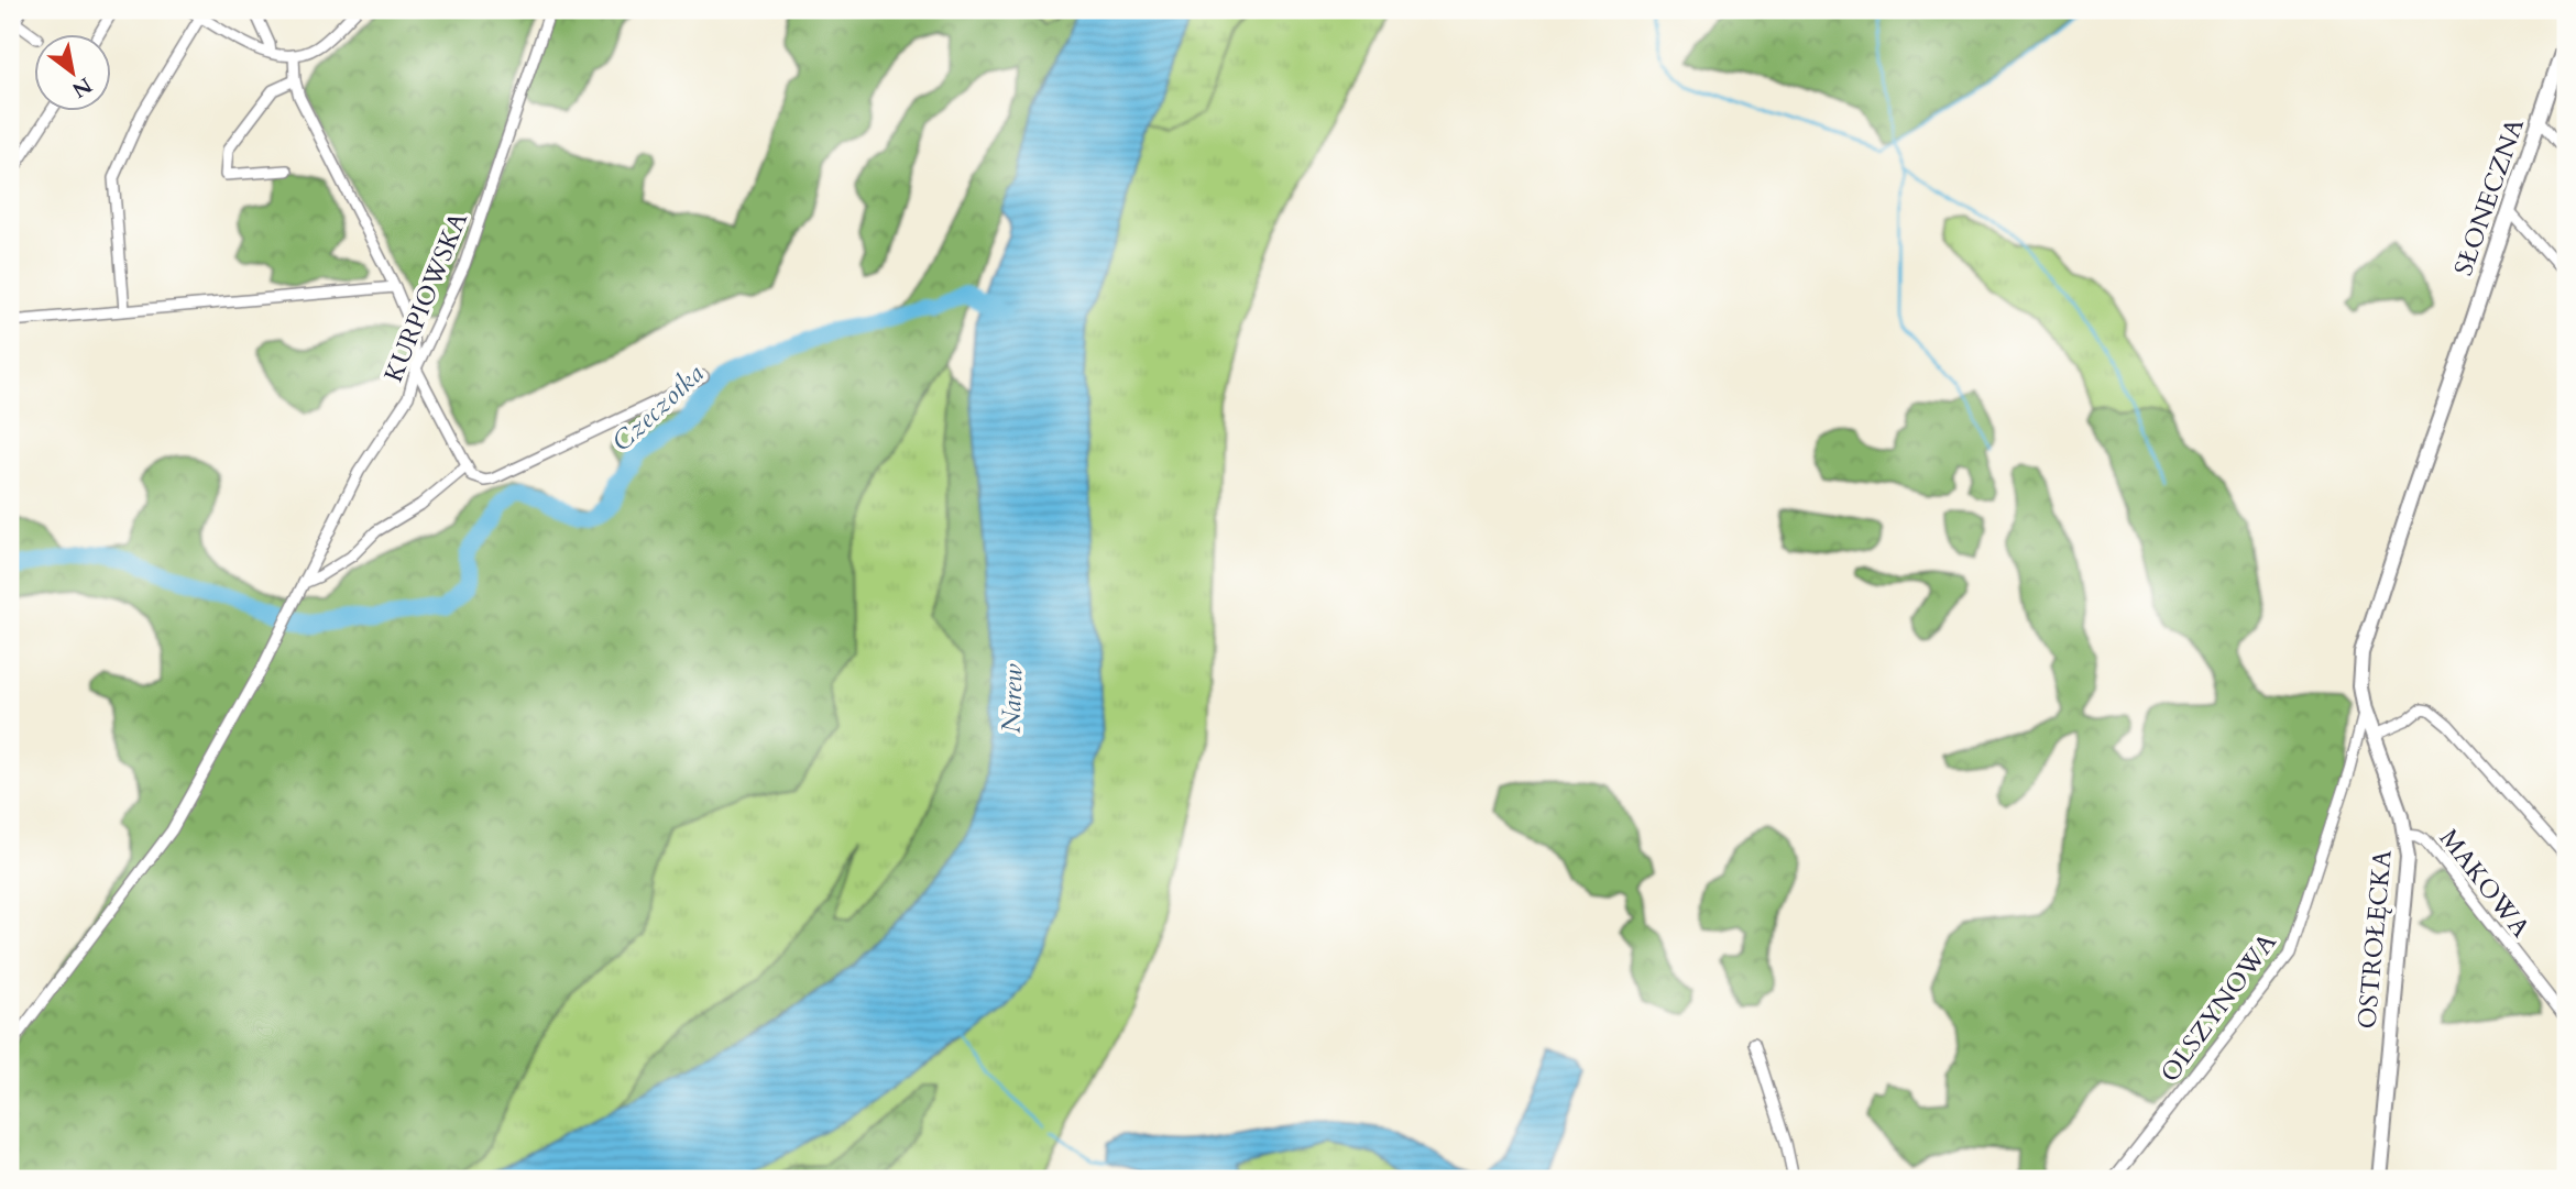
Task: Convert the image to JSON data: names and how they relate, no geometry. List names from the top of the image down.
{
  "streets": {
    "street": [
      "SŁONECZNA",
      "KURPIOWSKA",
      "MAKOWA",
      "OSTROŁĘCKA",
      "OLSZYNOWA"
    ]
  },
  "crossings": [
    ["SŁONECZNA", "OSTROŁĘCKA"],
    ["SŁONECZNA", "OLSZYNOWA"],
    ["MAKOWA", "OSTROŁĘCKA"],
    ["OSTROŁĘCKA", "OLSZYNOWA"]
  ],
  "water": ["Czeczotka", "Narew"],
  "north": "bottom right"
}
